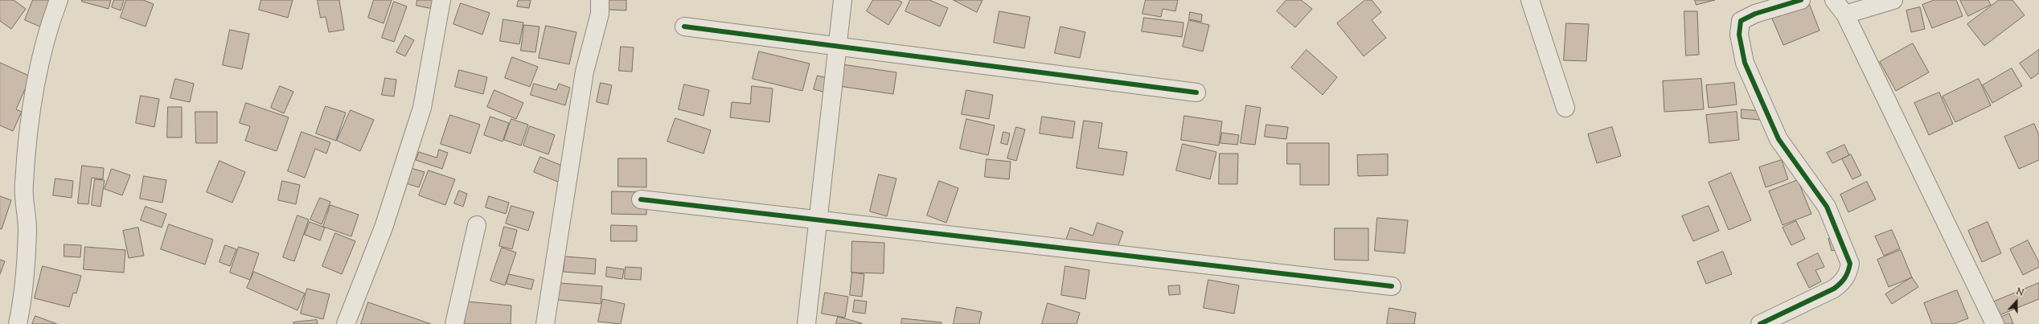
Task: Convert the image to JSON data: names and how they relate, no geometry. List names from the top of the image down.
{
  "north": "top"
}
